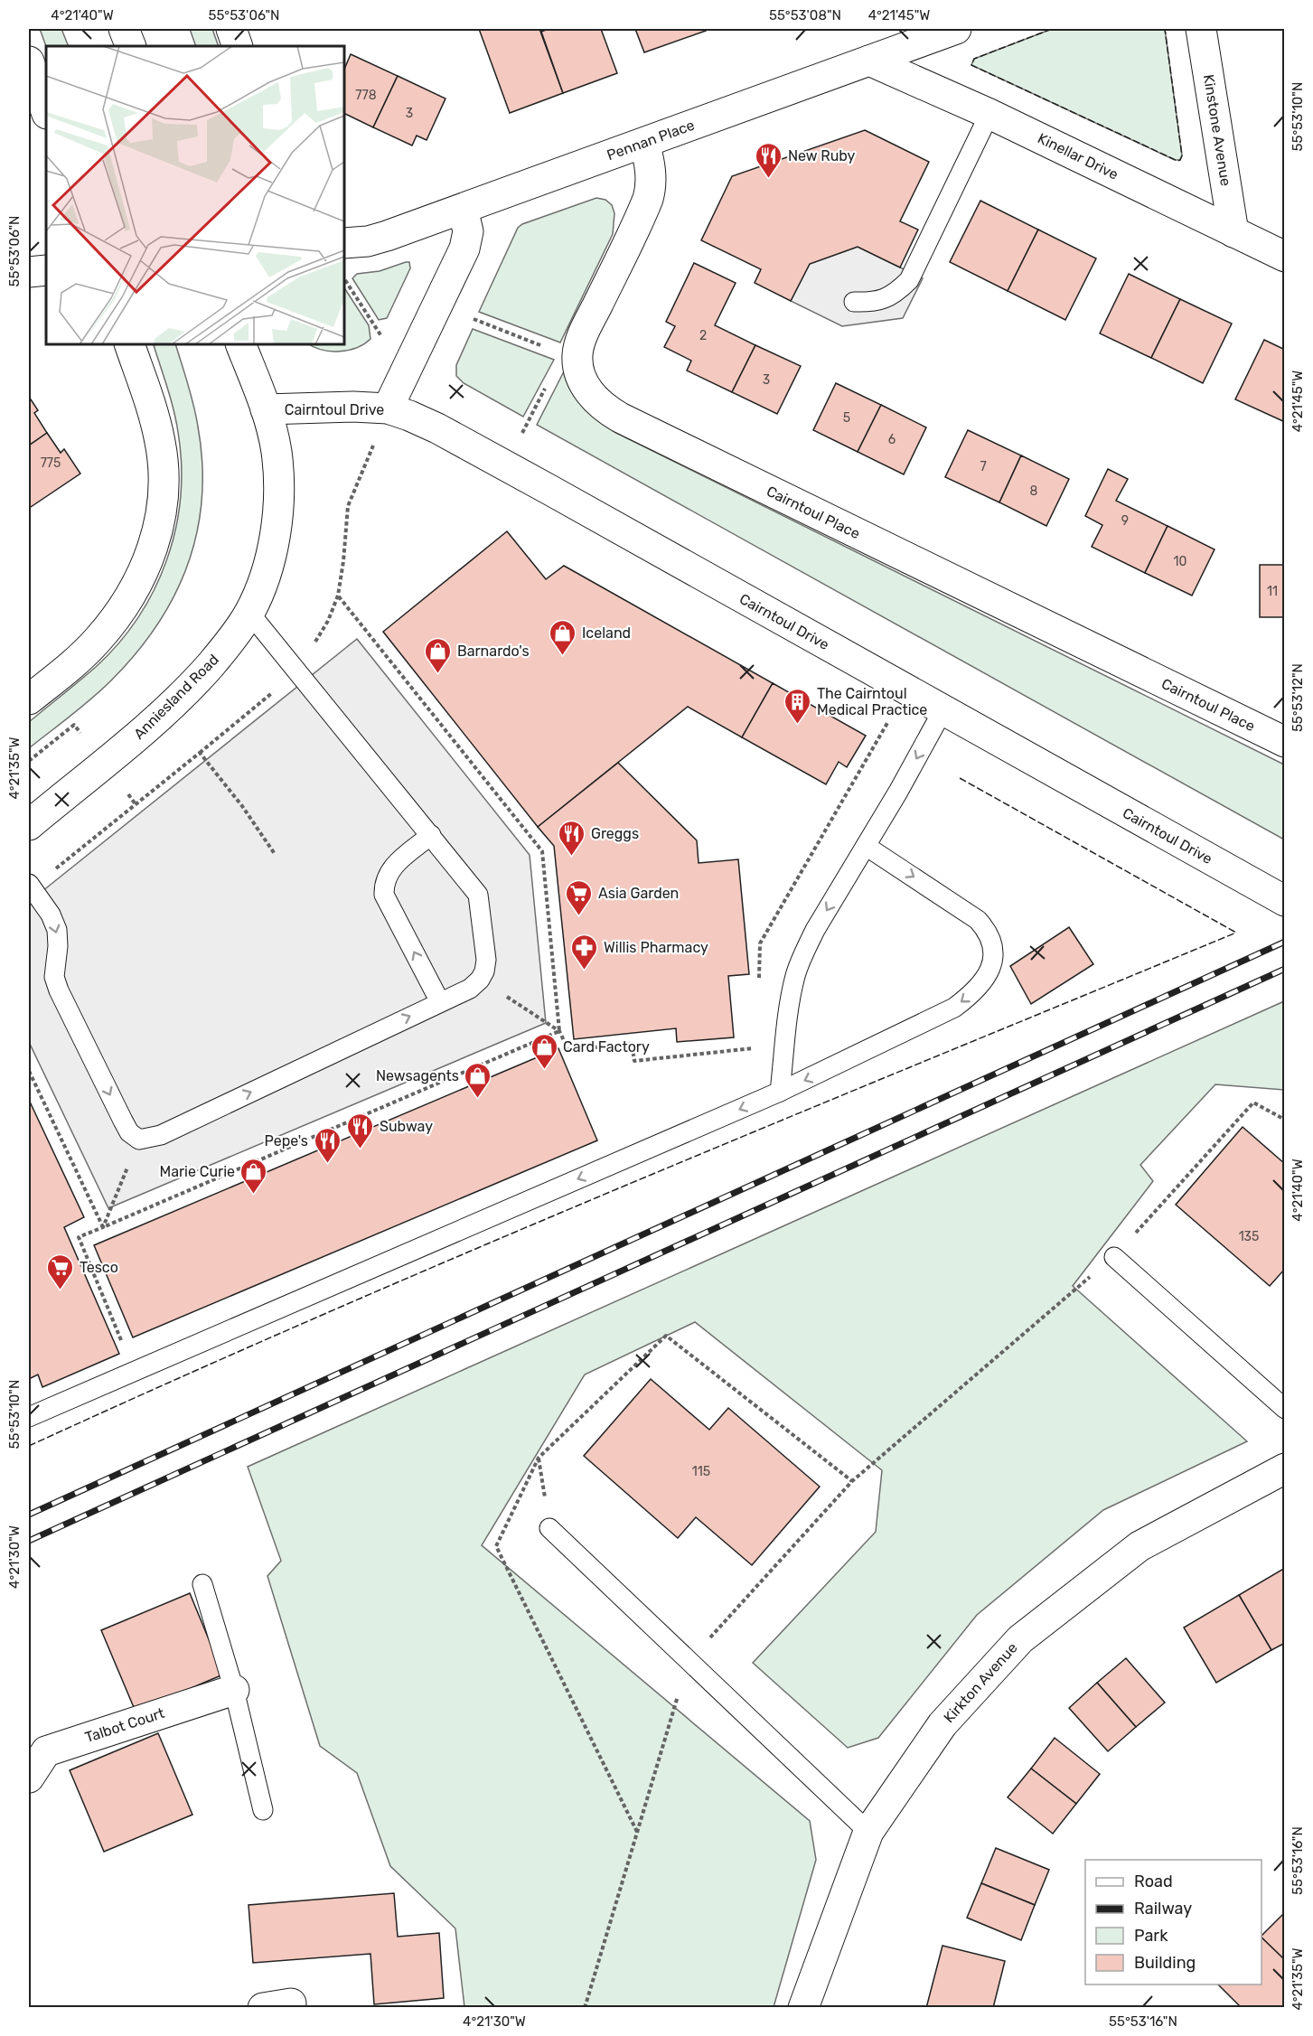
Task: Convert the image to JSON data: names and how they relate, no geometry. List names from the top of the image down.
{
  "streets": {
    "street": [
      "Kinstone Avenue",
      "Pennan Place",
      "Kinellar Drive",
      "Cairntoul Drive",
      "Cairntoul Place",
      "Anniesland Road",
      "Kirkton Avenue",
      "Talbot Court"
    ]
  },
  "crossings": [
    ["Kinstone Avenue", "Kinellar Drive"],
    ["Pennan Place", "Kinellar Drive"],
    ["Cairntoul Drive", "Anniesland Road"]
  ],
  "places": {
    "restaurant": [
      "New Ruby",
      "Greggs",
      "Subway",
      "Pepe's"
    ],
    "shop": [
      "Iceland",
      "Barnardo's",
      "Card Factory",
      "Newsagents",
      "Marie Curie"
    ],
    "building": ["The Cairntoul Medical Practice"],
    "supermarket": ["Asia Garden", "Tesco"],
    "pharmacy": ["Willis Pharmacy"]
  },
  "house_numbers": [
    "778",
    "3",
    "2",
    "3",
    "5",
    "6",
    "775",
    "7",
    "8",
    "9",
    "10",
    "11",
    "135",
    "115"
  ],
  "legend": [
    "Road",
    "Railway",
    "Park",
    "Building"
  ],
  "coordinates": [
    "4°21'40\"W",
    "55°53'06\"N",
    "55°53'08\"N",
    "4°21'45\"W",
    "55°53'10\"N",
    "55°53'12\"N",
    "4°21'35\"W",
    "4°21'30\"W",
    "55°53'16\"N"
  ]
}
